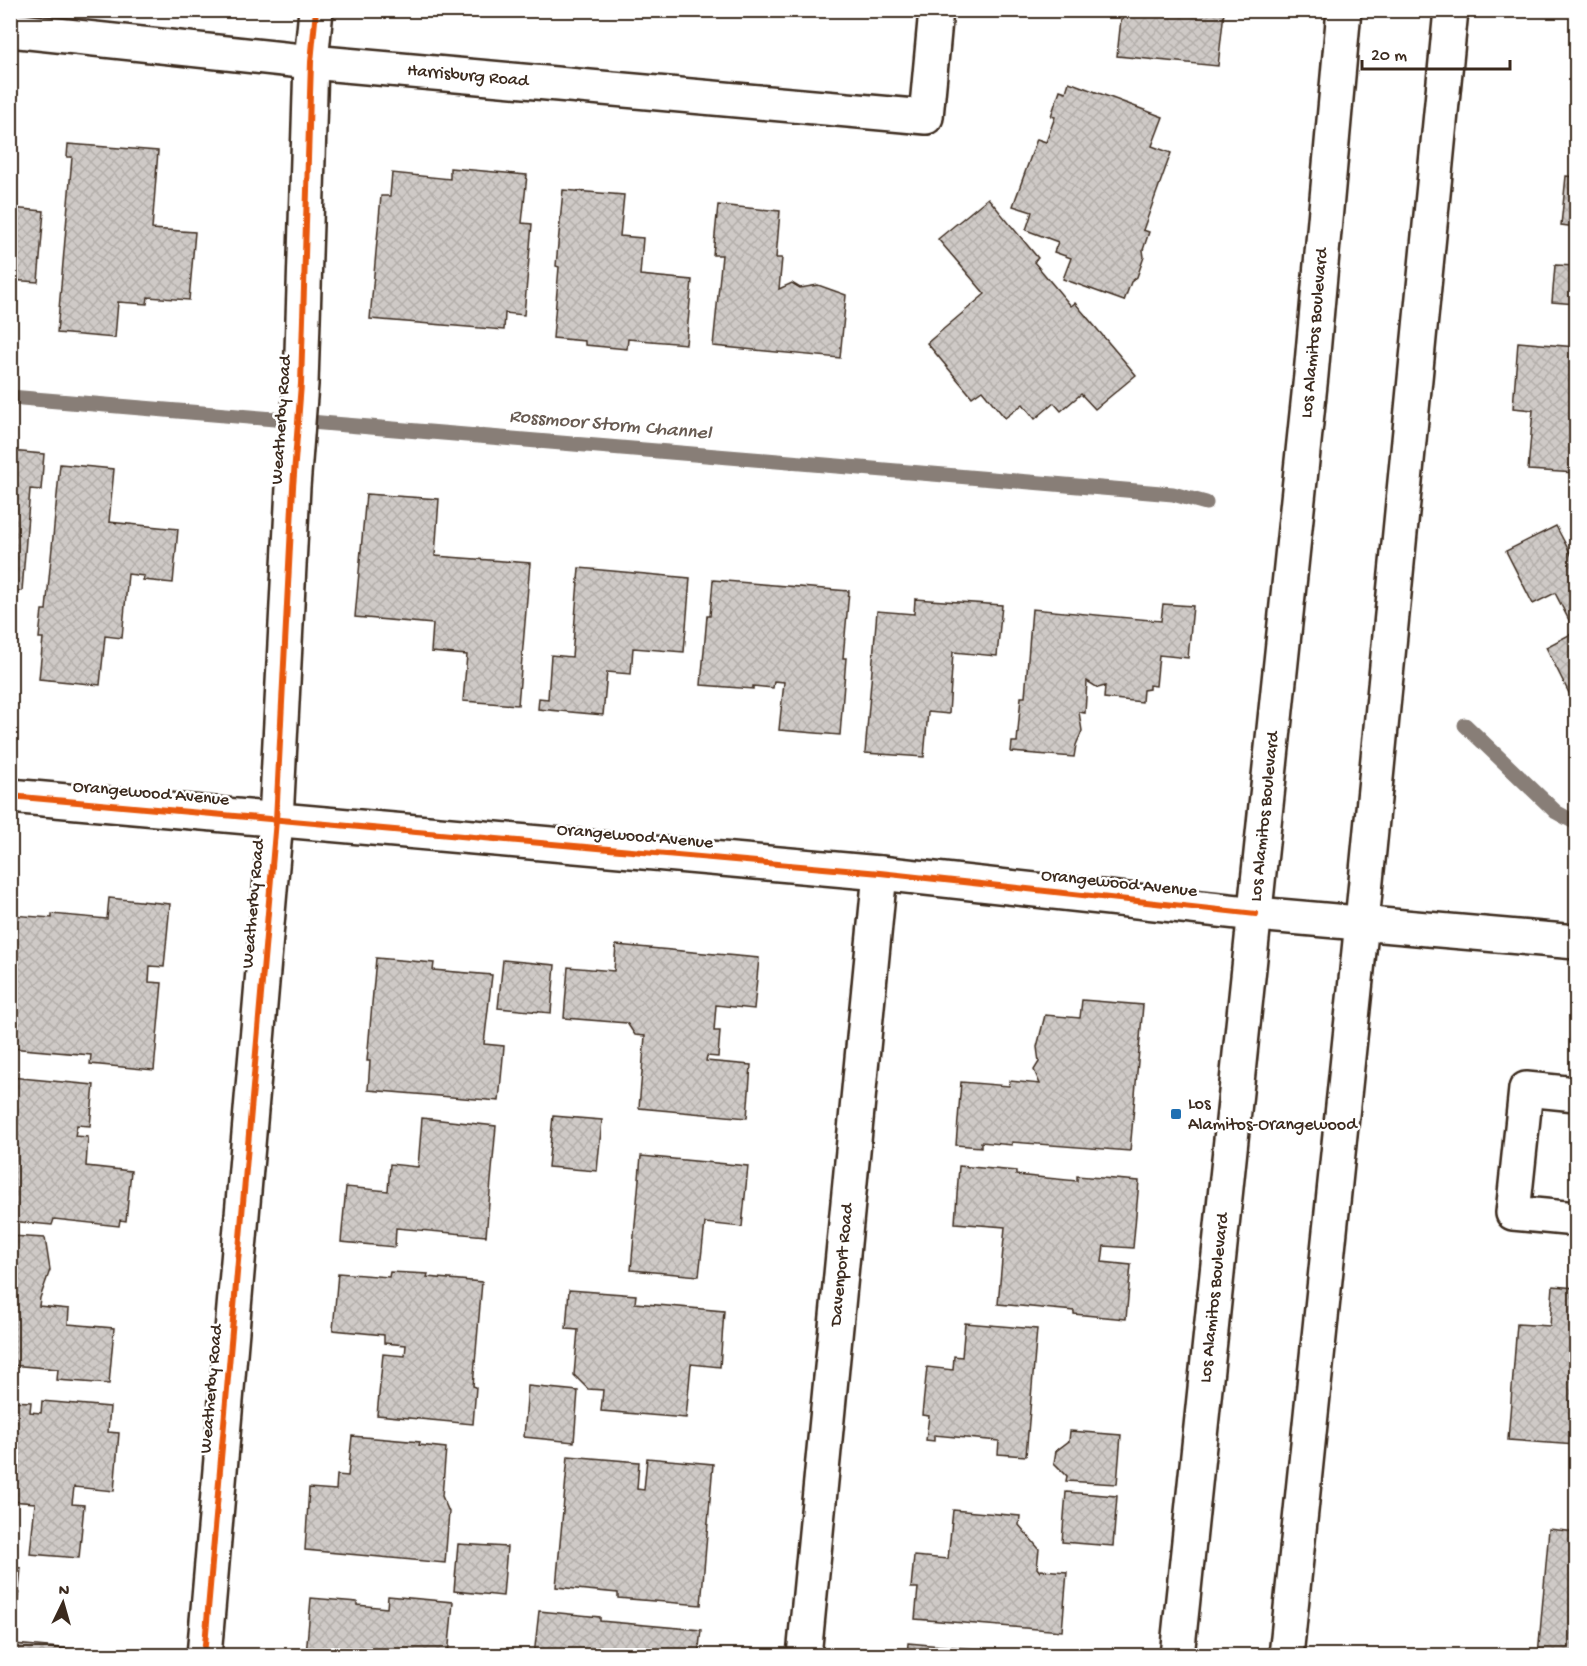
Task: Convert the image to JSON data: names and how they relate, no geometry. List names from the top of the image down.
{
  "streets": {
    "street": [
      "Harrisburg Road",
      "Los Alamitos Boulevard",
      "Weatherby Road",
      "Orangewood Avenue",
      "Davenport Road"
    ]
  },
  "crossings": [
    ["Harrisburg Road", "Weatherby Road"],
    ["Los Alamitos Boulevard", "Orangewood Avenue"],
    ["Weatherby Road", "Orangewood Avenue"],
    ["Orangewood Avenue", "Davenport Road"]
  ],
  "water": ["Rossmoor Storm Channel"],
  "places": {
    "transit": ["Los Alamitos-Orangewood"]
  },
  "scale_bar": "20 m",
  "north": "top"
}
